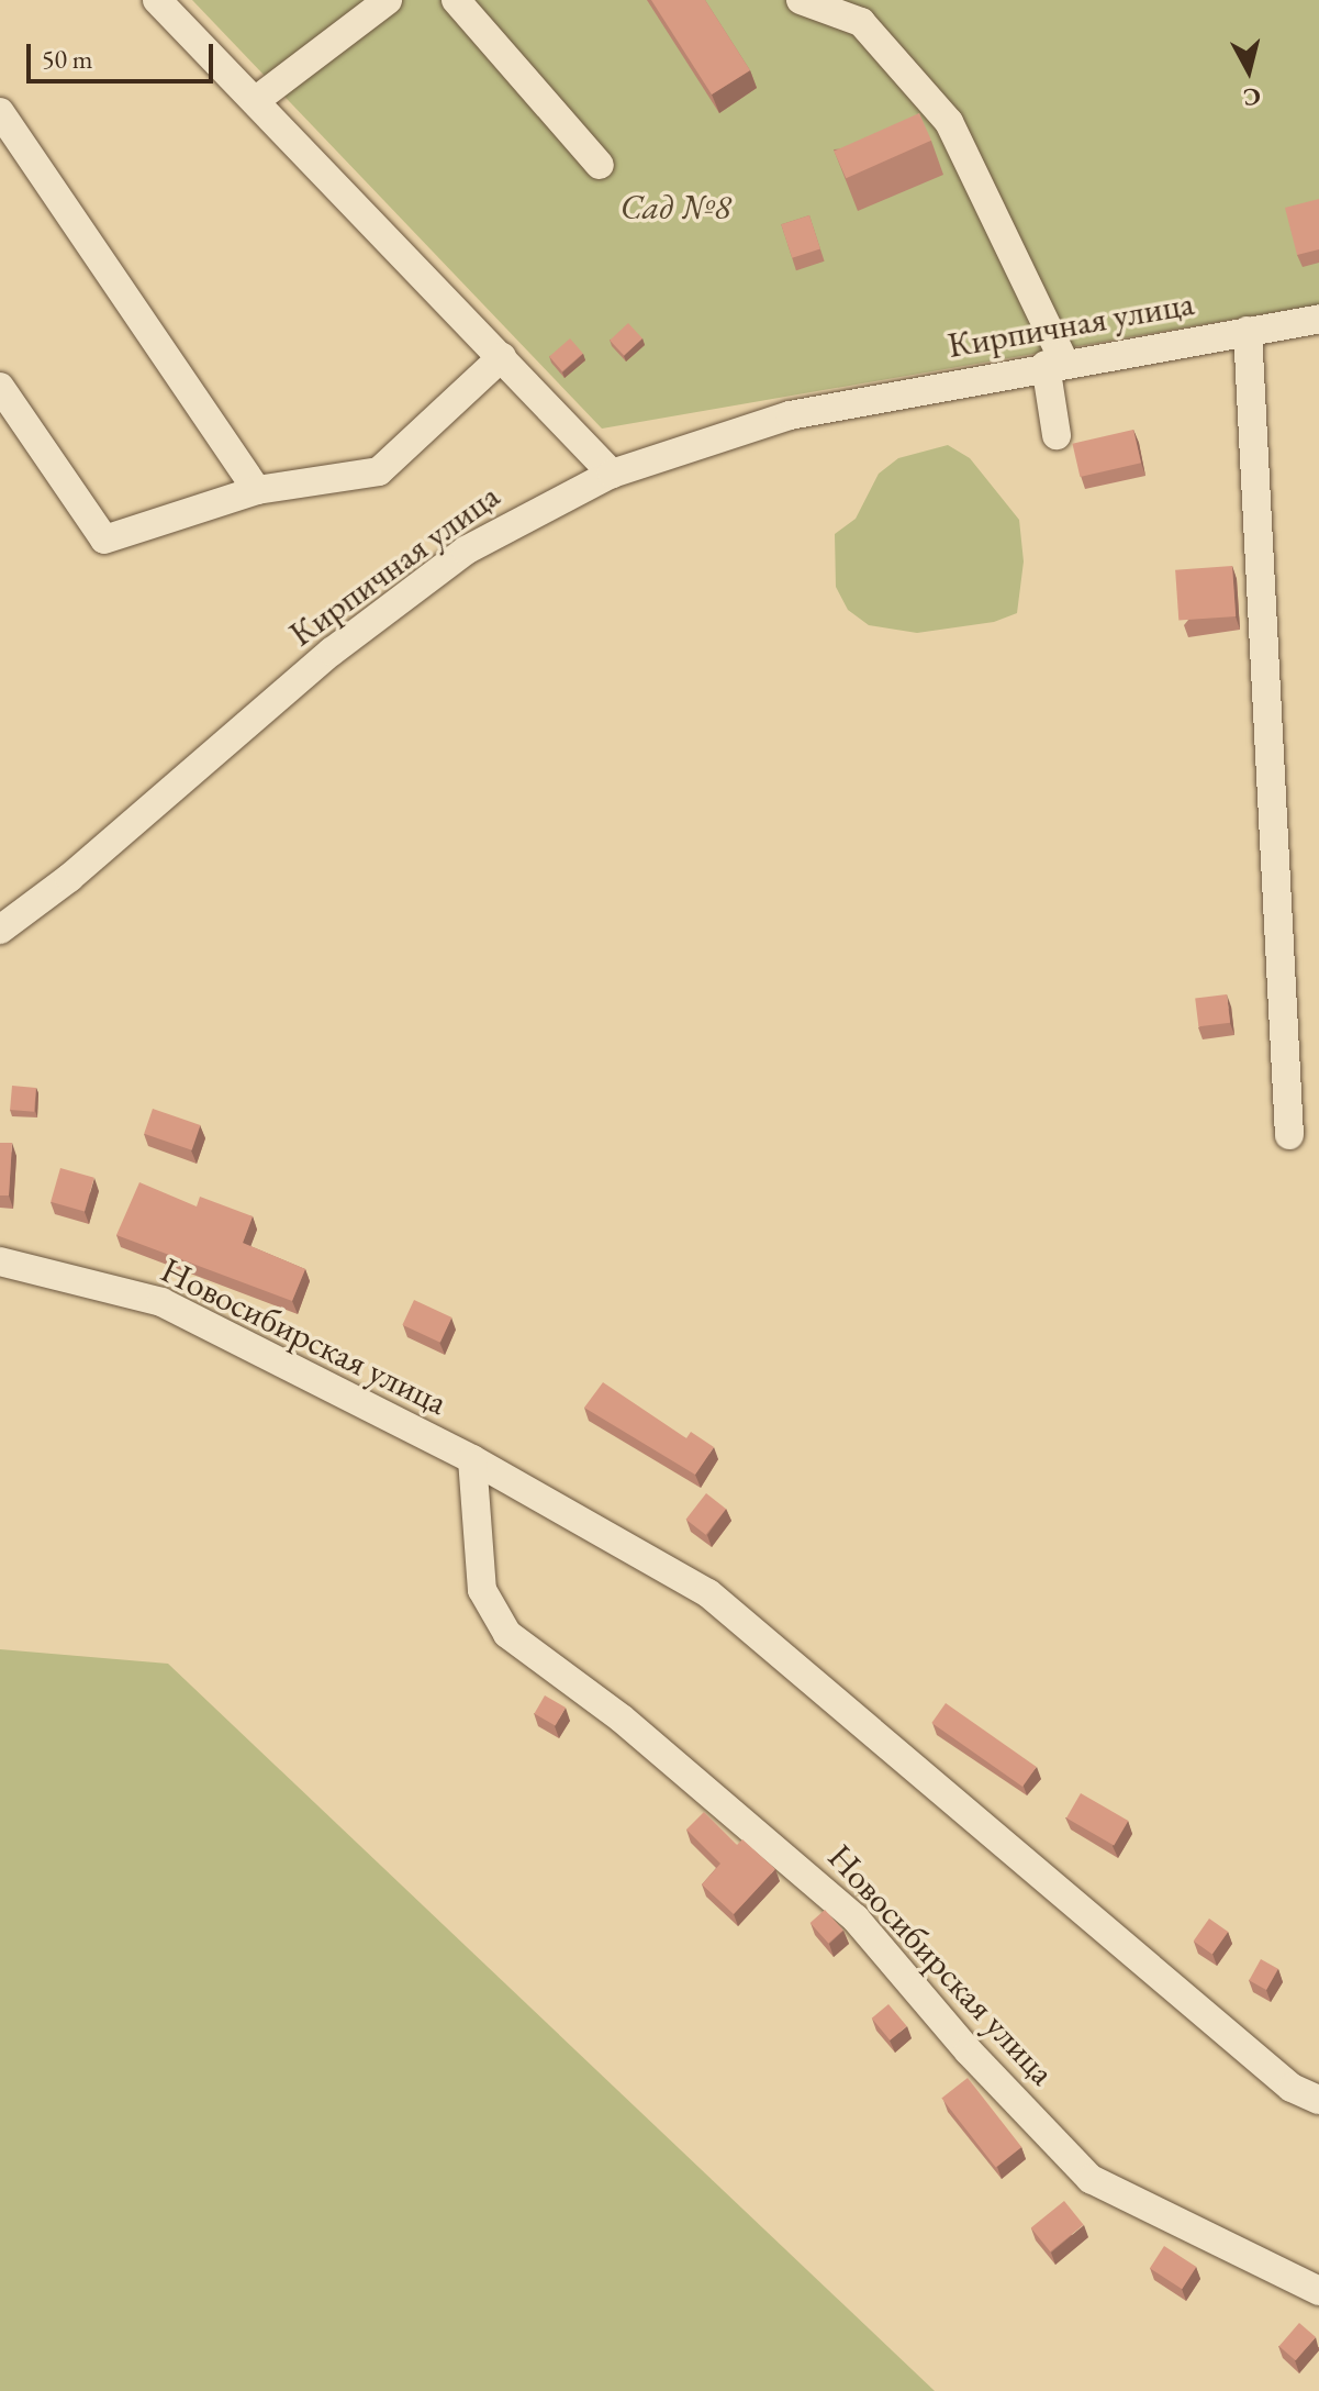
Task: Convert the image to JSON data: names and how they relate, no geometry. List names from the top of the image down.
{
  "streets": {
    "street": ["Кирпичная улица", "Новосибирская улица"]
  },
  "parks": ["Сад №8"],
  "scale_bar": "50 m",
  "north": "bottom"
}
